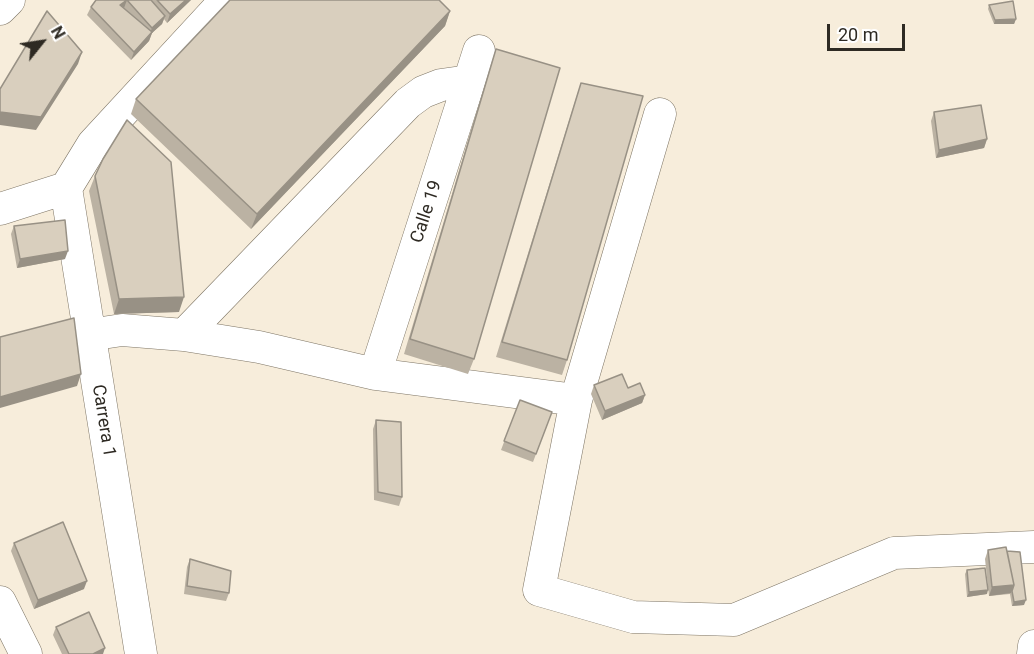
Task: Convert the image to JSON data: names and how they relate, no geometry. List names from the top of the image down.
{
  "streets": {
    "street": ["Calle 19", "Carrera 1"]
  },
  "scale_bar": "20 m",
  "north": "top right"
}
